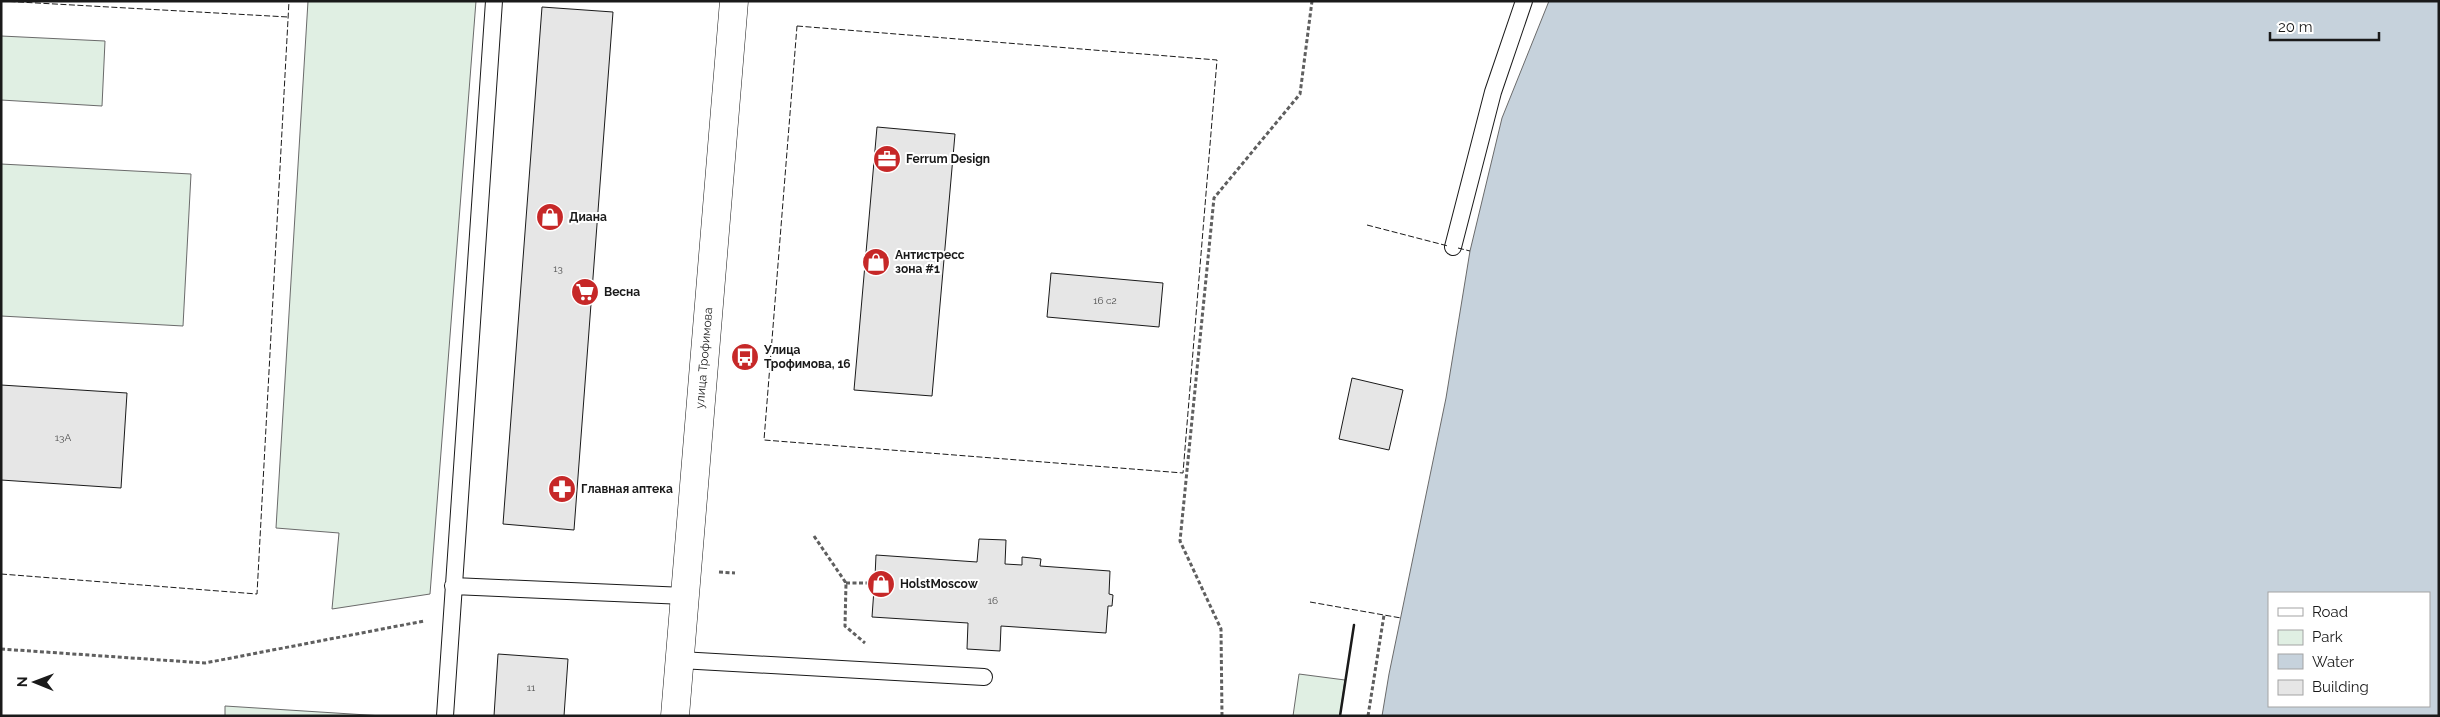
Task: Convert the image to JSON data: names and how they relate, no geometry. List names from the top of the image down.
{
  "streets": {
    "main road": ["улица Трофимова"]
  },
  "places": {
    "office": ["Ferrum Design"],
    "shop": ["Диана", "Антистресс зона #1", "HolstMoscow"],
    "supermarket": ["Весна"],
    "bus stop": ["Улица Трофимова, 16"],
    "pharmacy": ["Главная аптека"]
  },
  "house_numbers": [
    "13",
    "16 с2",
    "13А",
    "16",
    "11"
  ],
  "legend": [
    "Road",
    "Park",
    "Water",
    "Building"
  ],
  "scale_bar": "20 m",
  "north": "left"
}
